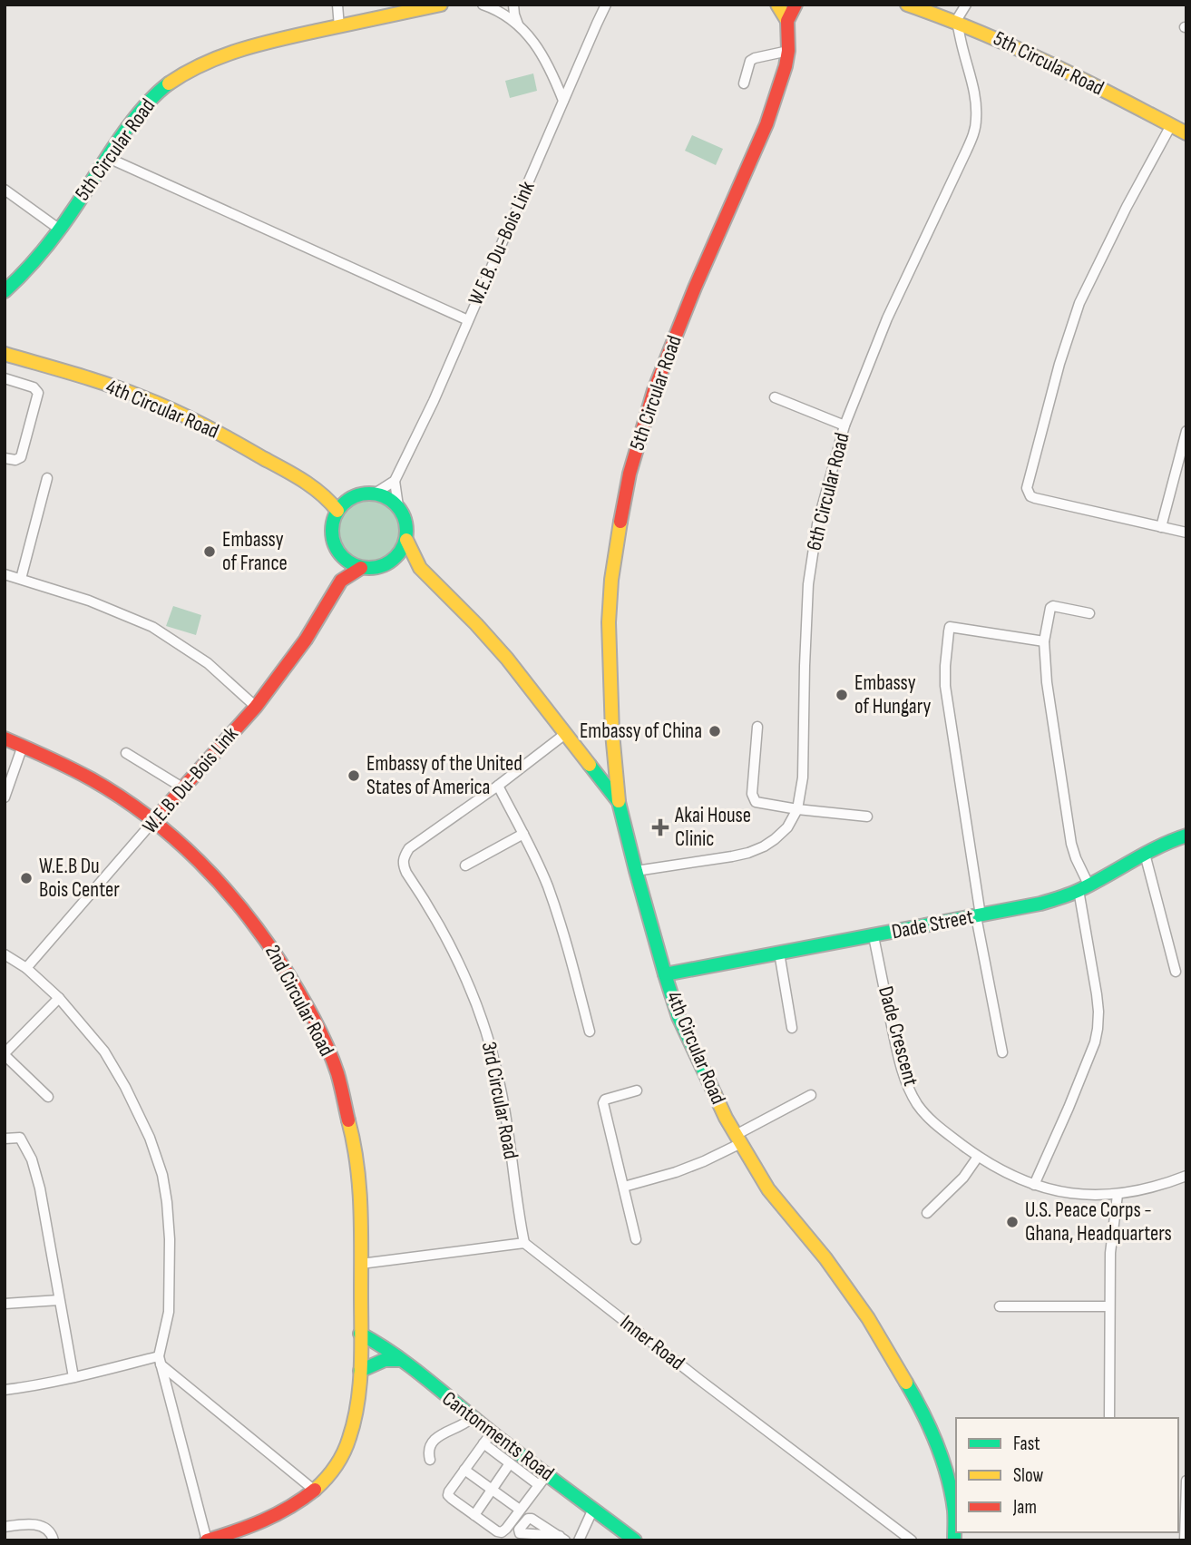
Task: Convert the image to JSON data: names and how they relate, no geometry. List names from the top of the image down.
{
  "streets": {
    "street": [
      "5th Circular Road",
      "W.E.B. Du-Bois Link",
      "4th Circular Road",
      "6th Circular Road",
      "Dade Street",
      "2nd Circular Road",
      "Dade Crescent",
      "3rd Circular Road",
      "Inner Road",
      "Cantonments Road"
    ]
  },
  "crossings": [
    ["5th Circular Road", "4th Circular Road"],
    ["5th Circular Road", "6th Circular Road"],
    ["W.E.B. Du-Bois Link", "4th Circular Road"],
    ["W.E.B. Du-Bois Link", "2nd Circular Road"],
    ["4th Circular Road", "6th Circular Road"],
    ["4th Circular Road", "Dade Street"],
    ["Dade Street", "Dade Crescent"],
    ["2nd Circular Road", "Cantonments Road"],
    ["3rd Circular Road", "Inner Road"]
  ],
  "places": {
    "other": [
      "Embassy of France",
      "Embassy of Hungary",
      "Embassy of China",
      "Embassy of the United States of America",
      "W.E.B Du Bois Center",
      "U.S. Peace Corps - Ghana, Headquarters"
    ],
    "health": ["Akai House Clinic"]
  },
  "legend": ["Fast", "Slow", "Jam"]
}
